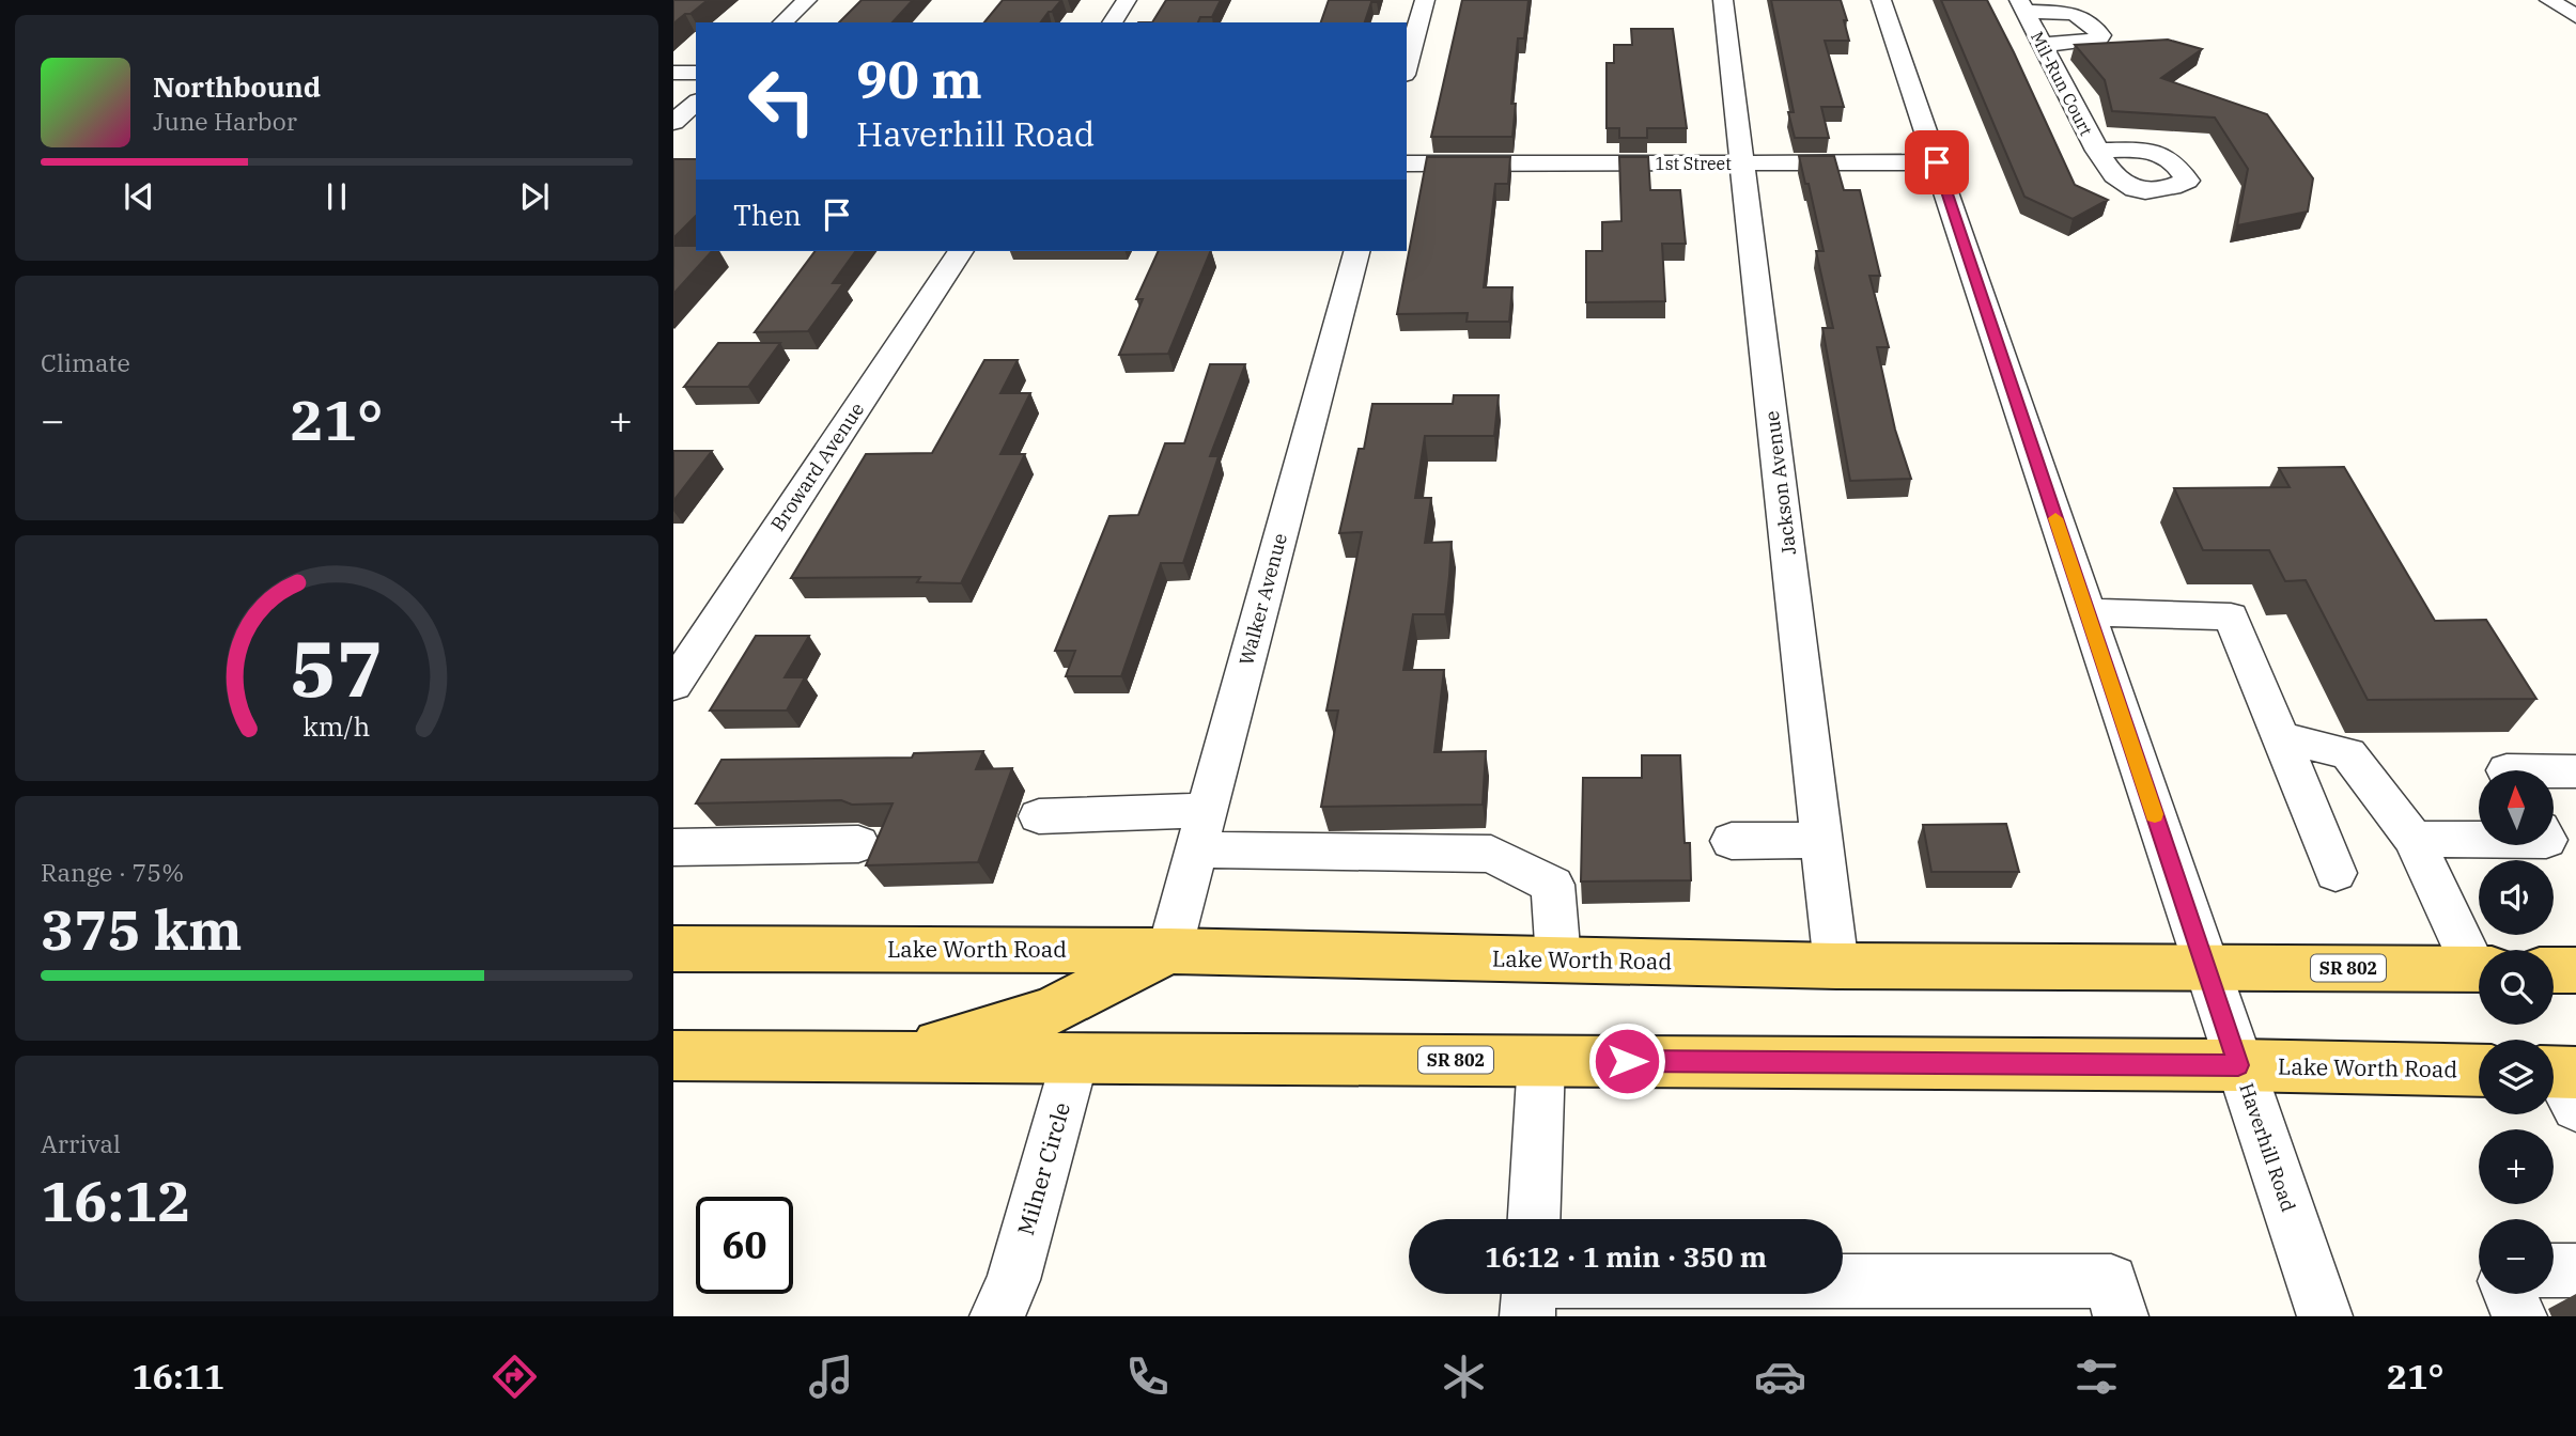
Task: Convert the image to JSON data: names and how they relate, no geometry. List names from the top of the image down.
{
  "streets": {
    "main road": ["Lake Worth Road", "SR 802"],
    "street": [
      "Mil-Run Court",
      "1st Street",
      "Broward Avenue",
      "Jackson Avenue",
      "Walker Avenue",
      "Haverhill Road",
      "Milner Circle"
    ]
  },
  "crossings": [
    ["1st Street", "Jackson Avenue"],
    ["1st Street", "Haverhill Road"],
    ["Jackson Avenue", "Lake Worth Road"],
    ["Walker Avenue", "Lake Worth Road"],
    ["Lake Worth Road", "Haverhill Road"],
    ["Lake Worth Road", "Milner Circle"]
  ],
  "north": "top",
  "page": {
    "turn": ["90 m", "Haverhill Road"],
    "song": ["Northbound", "June Harbor"],
    "then": "Then",
    "tile": [
      "Climate",
      ["Range · 75%", "375 km"],
      ["Arrival", "16:12"]
    ],
    "heat": ["−", "21°", "+"],
    "map_buttons": ["+", "−"],
    "limit": "60",
    "trip": "16:12 · 1 min · 350 m",
    "tabs": ["16:11", "21°"],
    "gauge": ["57", "km/h"]
  }
}
